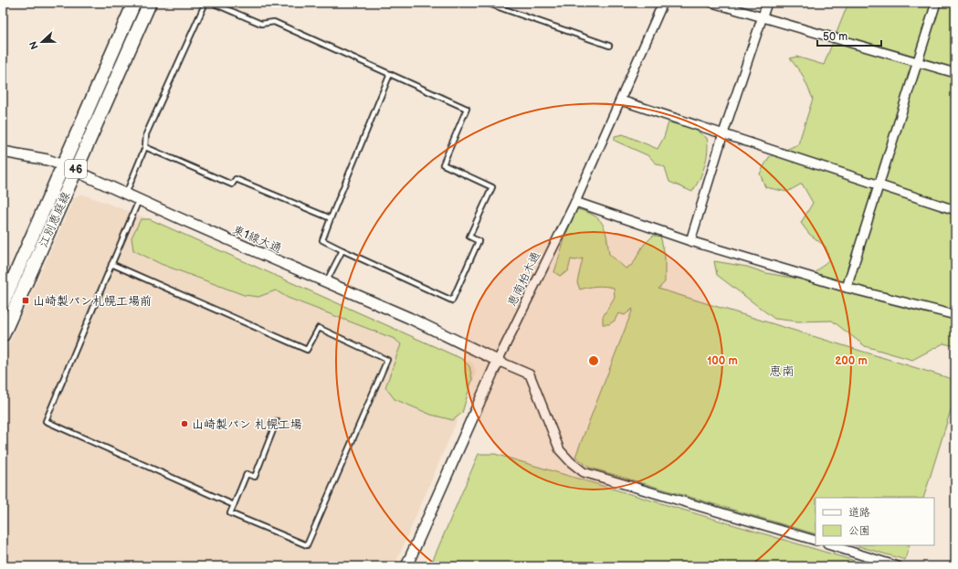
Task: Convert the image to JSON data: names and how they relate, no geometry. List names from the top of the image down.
{
  "streets": {
    "main road": ["46", "江別恵庭線"],
    "street": ["東1線大通", "恵南柏木通"]
  },
  "crossings": [
    ["江別恵庭線", "東1線大通"],
    ["東1線大通", "恵南柏木通"]
  ],
  "districts": ["恵南"],
  "places": {
    "transit": ["山崎製パン札幌工場前"],
    "other": ["山崎製パン 札幌工場"]
  },
  "legend": ["道路", "公園"],
  "scale_bar": "50 m",
  "north": "left",
  "rings": ["100 m", "200 m"]
}
